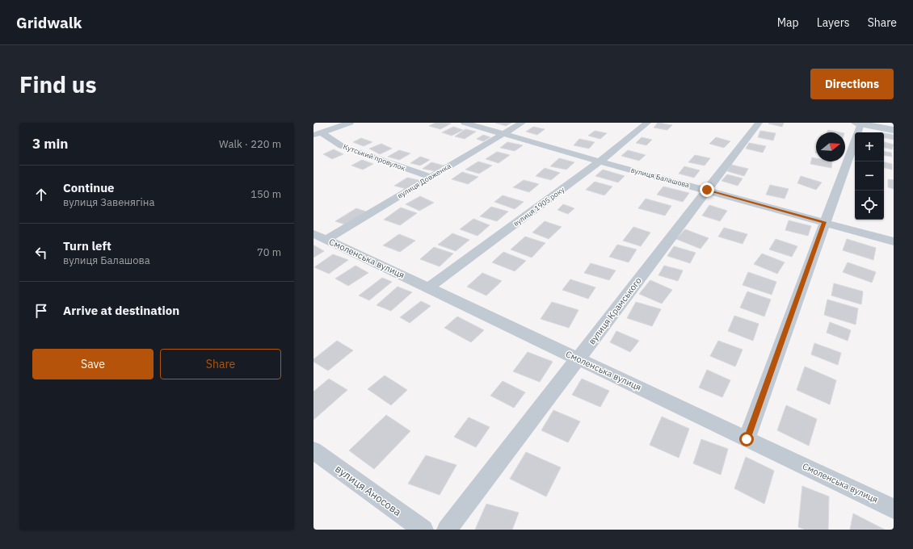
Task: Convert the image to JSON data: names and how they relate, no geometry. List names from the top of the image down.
{
  "streets": {
    "street": [
      "Кутський провулок",
      "вулиця Балашова",
      "вулиця Довженка",
      "вулиця 1905 року",
      "Смоленська вулиця",
      "вулиця Крамського",
      "вулиця Аносова"
    ]
  },
  "crossings": [
    ["Кутський провулок", "вулиця Довженка"],
    ["вулиця Балашова", "вулиця Довженка"],
    ["вулиця Балашова", "вулиця 1905 року"],
    ["вулиця Балашова", "вулиця Крамського"],
    ["вулиця Довженка", "Смоленська вулиця"],
    ["вулиця 1905 року", "Смоленська вулиця"],
    ["Смоленська вулиця", "вулиця Крамського"]
  ],
  "north": "right",
  "page": {
    "header": "Gridwalk",
    "nav": ["Map", "Layers", "Share"],
    "buttons": [
      "Directions",
      ["Save", "Share"]
    ],
    "title": "Find us",
    "heading": ["3 min", "Walk · 220 m"],
    "map_buttons": ["+", "−"],
    "list": [
      ["Continue", "вулиця Завенягіна", "150 m"],
      ["Turn left", "вулиця Балашова", "70 m"],
      "Arrive at destination"
    ]
  }
}
